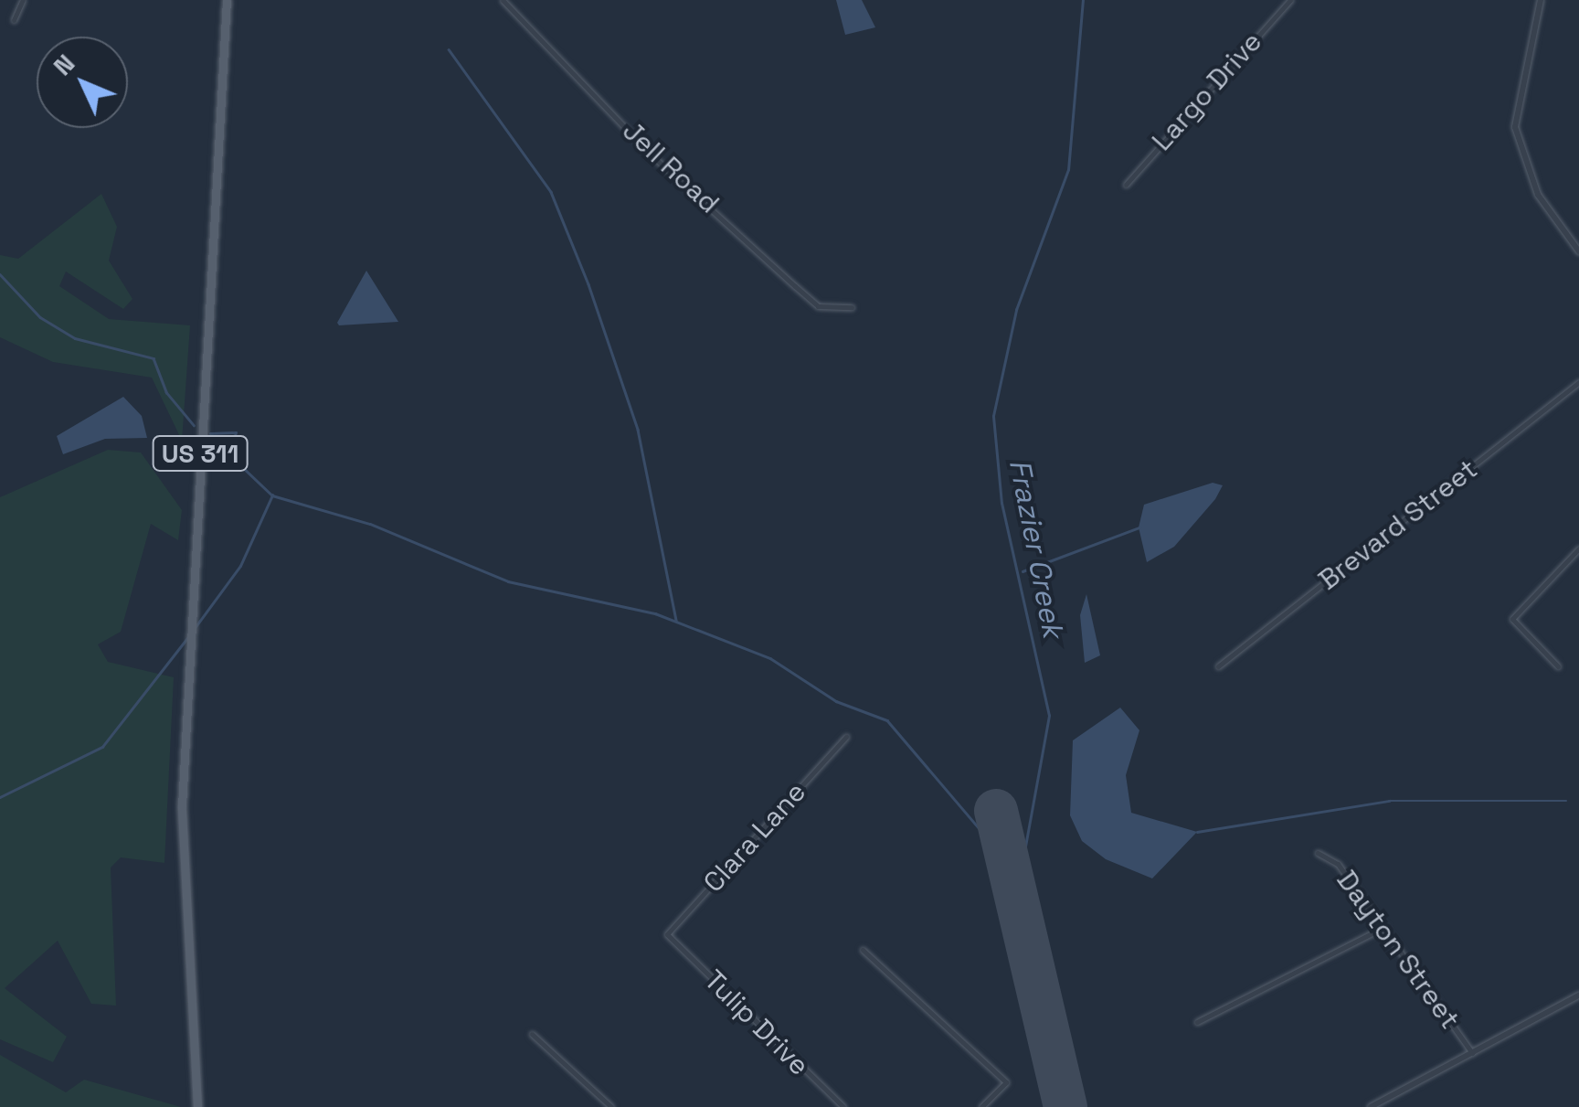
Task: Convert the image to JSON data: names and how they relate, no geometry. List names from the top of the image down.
{
  "streets": {
    "main road": ["US 311"],
    "street": [
      "Largo Drive",
      "Jell Road",
      "Brevard Street",
      "Clara Lane",
      "Dayton Street",
      "Tulip Drive"
    ]
  },
  "crossings": [
    ["Clara Lane", "Tulip Drive"]
  ],
  "water": ["Frazier Creek"],
  "north": "top left"
}
